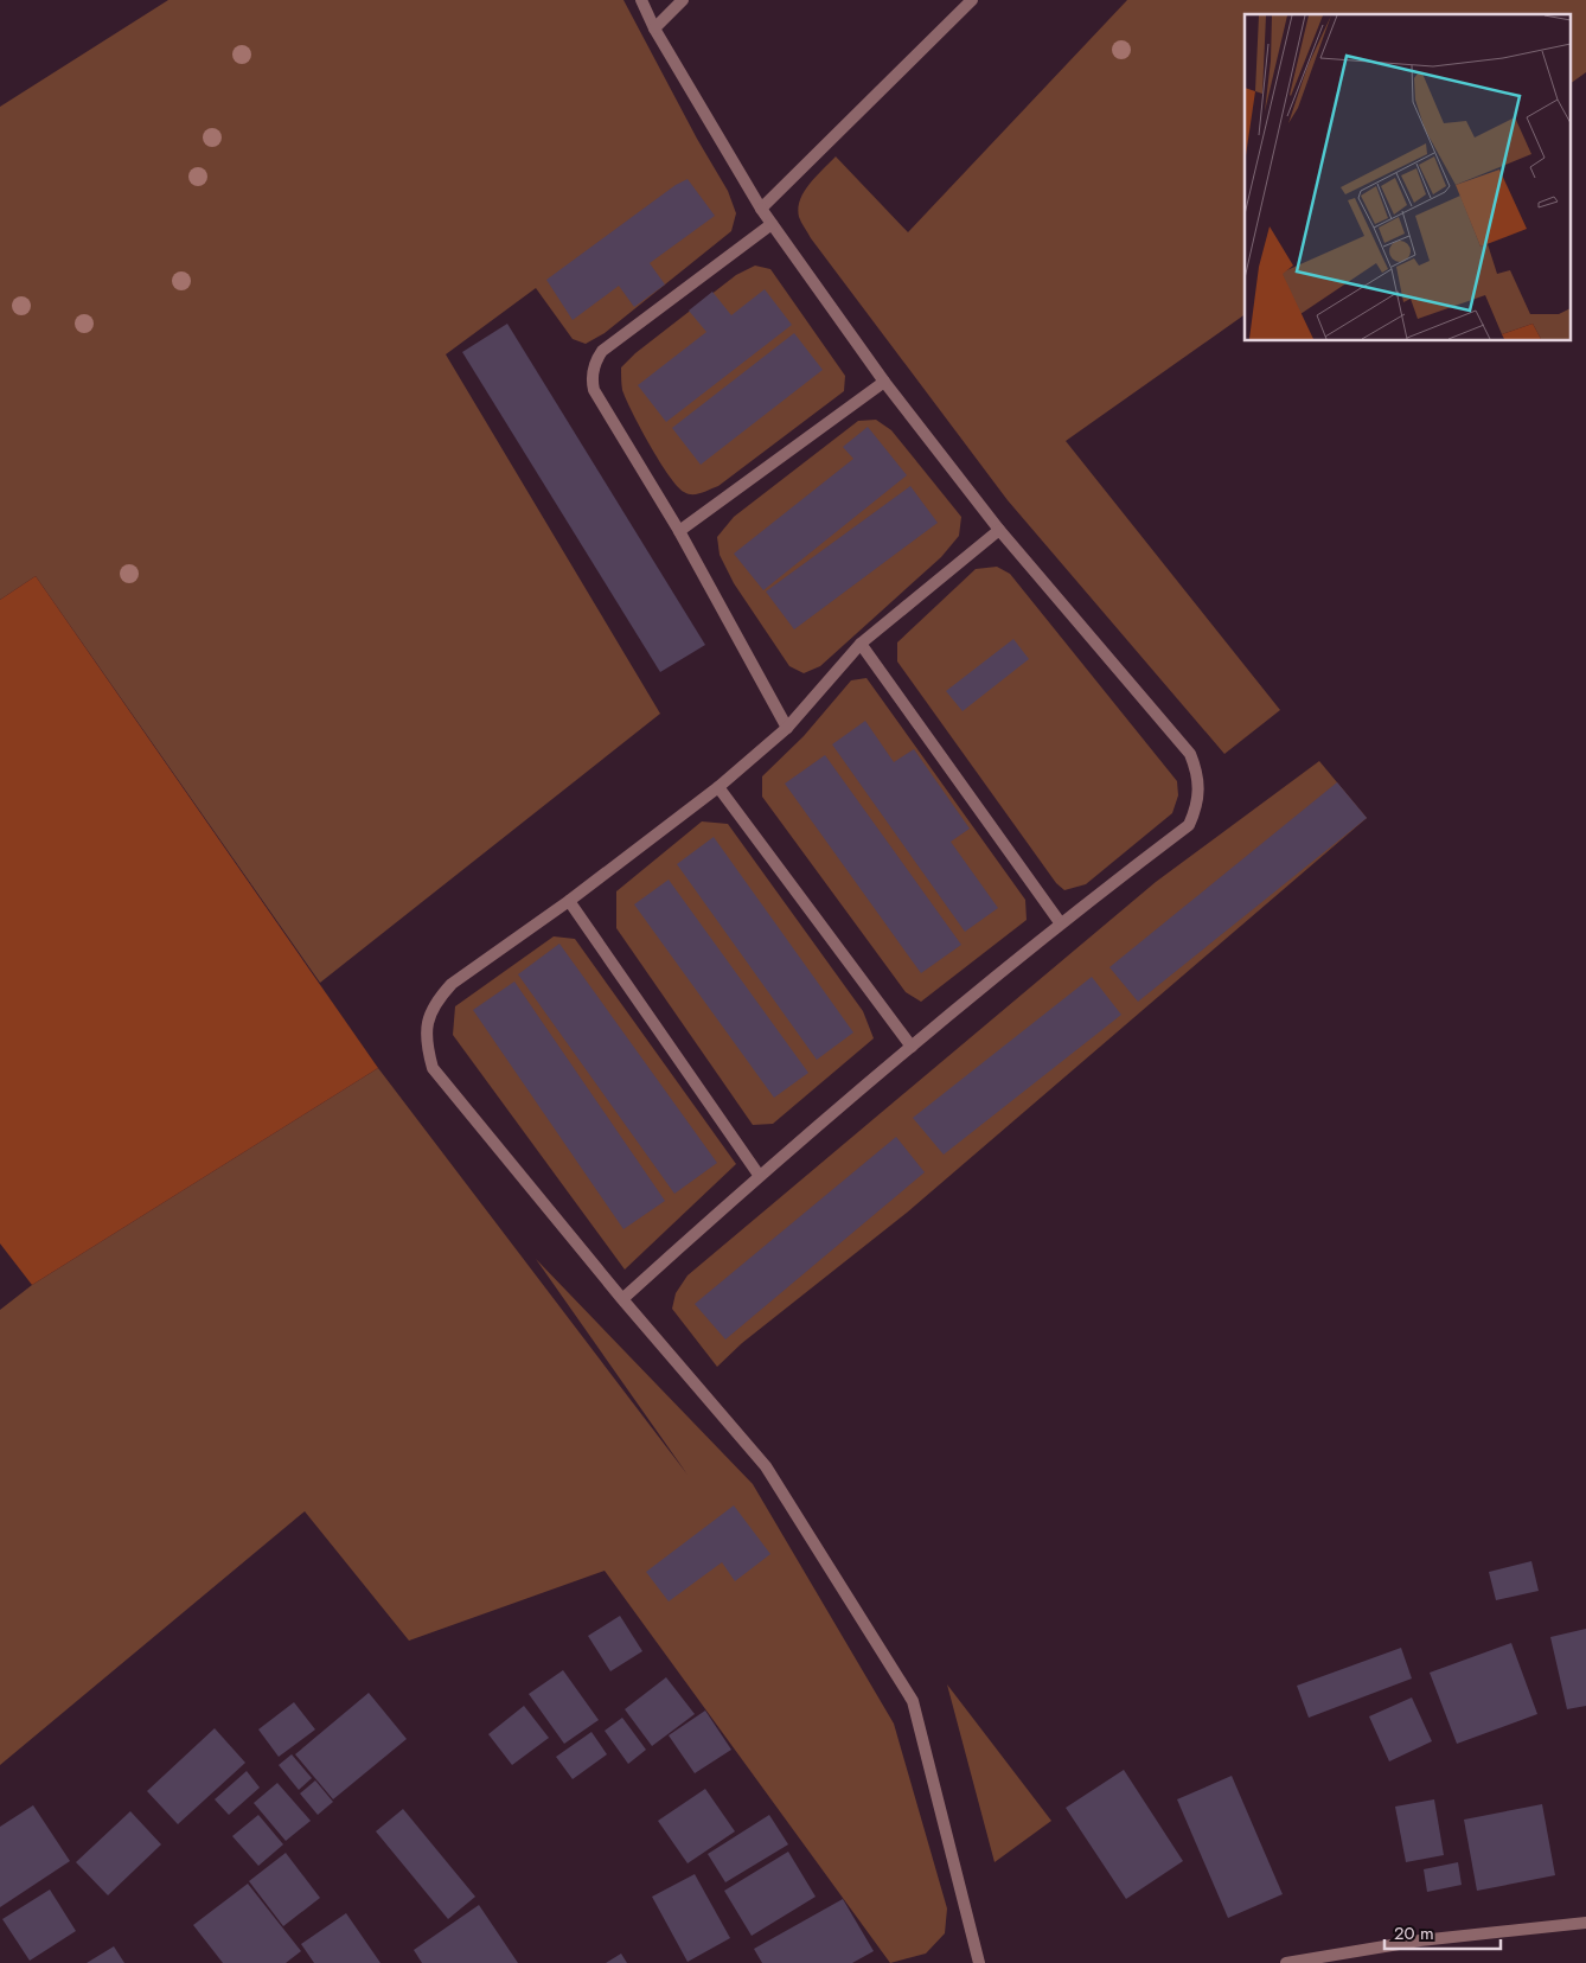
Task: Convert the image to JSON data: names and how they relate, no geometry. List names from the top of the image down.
{
  "scale_bar": "20 m"
}
